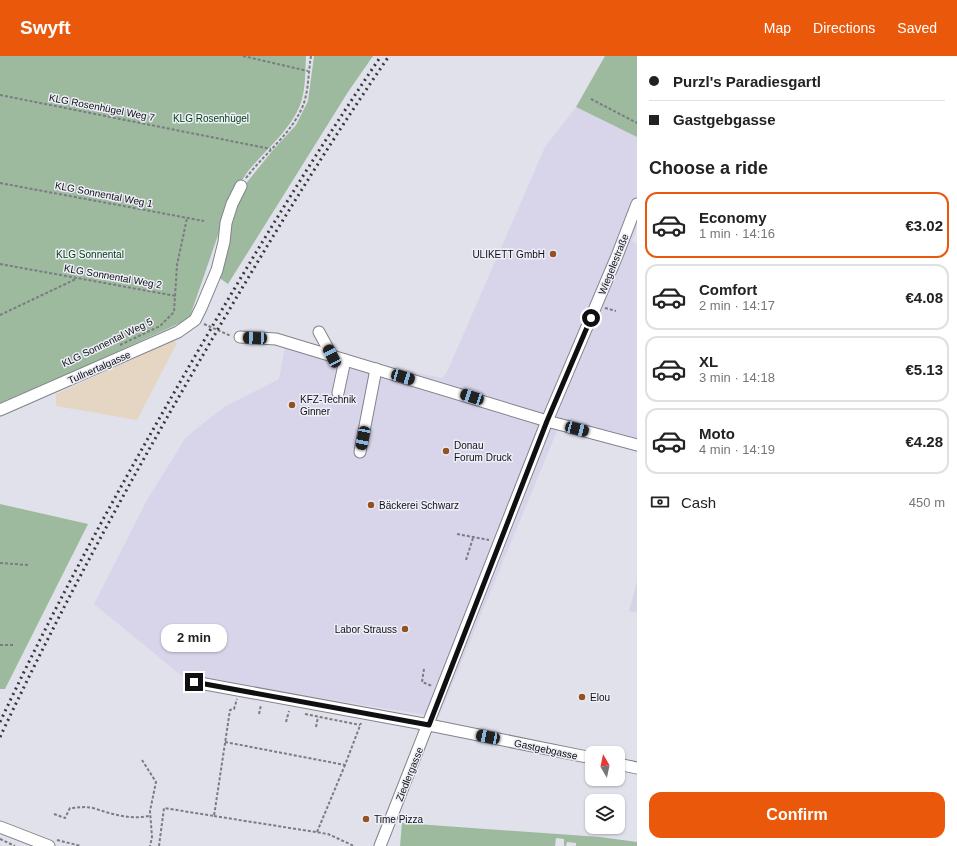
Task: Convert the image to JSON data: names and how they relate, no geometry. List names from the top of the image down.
{
  "streets": {
    "street": [
      "Wiegelestraße",
      "Tullnertalgasse",
      "Gastgebgasse",
      "Ziedlergasse"
    ],
    "path": [
      "KLG Rosenhügel Weg 7",
      "KLG Sonnental Weg 1",
      "KLG Sonnental Weg 2",
      "KLG Sonnental Weg 5"
    ]
  },
  "crossings": [
    ["KLG Sonnental Weg 1", "KLG Sonnental Weg 5"],
    ["Wiegelestraße", "Gastgebgasse"],
    ["Wiegelestraße", "Ziedlergasse"],
    ["KLG Sonnental Weg 2", "KLG Sonnental Weg 5"],
    ["Gastgebgasse", "Ziedlergasse"]
  ],
  "parks": ["KLG Rosenhügel", "KLG Sonnental"],
  "places": [
    "ULIKETT GmbH",
    "KFZ-Technik Ginner",
    "Donau Forum Druck",
    "Bäckerei Schwarz",
    "Labor Strauss",
    "Elou",
    "Time Pizza"
  ],
  "north": "top",
  "page": {
    "header": "Swyft",
    "nav": ["Map", "Directions", "Saved"],
    "banner": ["Purzl's Paradiesgartl", "Gastgebgasse"],
    "heading": "Choose a ride",
    "list": [
      {
        "name": "Economy",
        "note": "1 min · 14:16",
        "value": "€3.02"
      },
      {
        "name": "Comfort",
        "note": "2 min · 14:17",
        "value": "€4.08"
      },
      {
        "name": "XL",
        "note": "3 min · 14:18",
        "value": "€5.13"
      },
      {
        "name": "Moto",
        "note": "4 min · 14:19",
        "value": "€4.28"
      }
    ],
    "pay": ["Cash", "450 m"],
    "bubble": "2 min",
    "buttons": "Confirm"
  }
}
